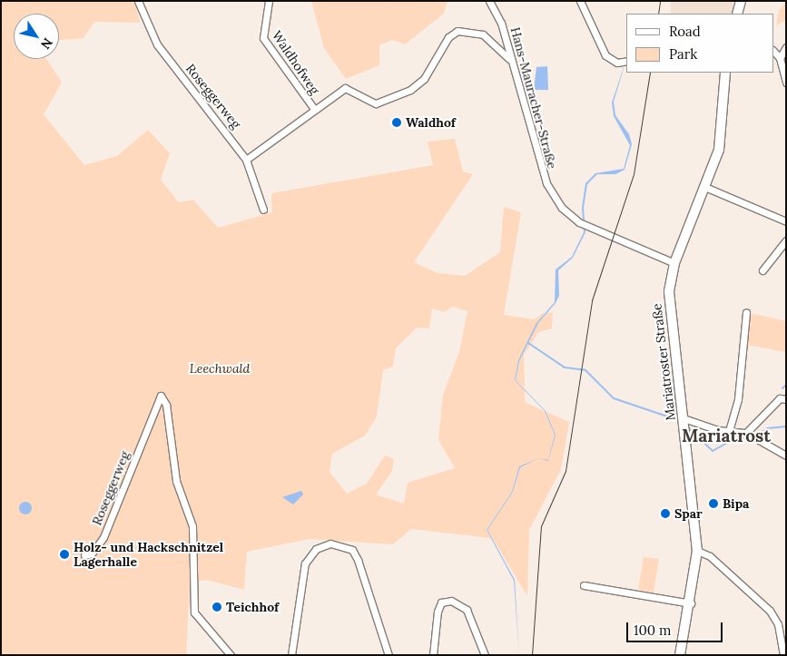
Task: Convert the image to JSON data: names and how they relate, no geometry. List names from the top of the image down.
{
  "streets": {
    "main road": ["Mariatroster Straße"],
    "street": ["Waldhofweg", "Roseggerweg", "Hans-Mauracher-Straße"]
  },
  "crossings": [
    ["Waldhofweg", "Roseggerweg"],
    ["Waldhofweg", "Hans-Mauracher-Straße"],
    ["Hans-Mauracher-Straße", "Mariatroster Straße"]
  ],
  "districts": ["Mariatrost"],
  "parks": ["Leechwald"],
  "places": [
    "Waldhof",
    "Bipa",
    "Spar",
    "Holz- und Hackschnitzel Lagerhalle",
    "Teichhof"
  ],
  "legend": ["Road", "Park"],
  "scale_bar": "100 m",
  "north": "bottom right"
}
